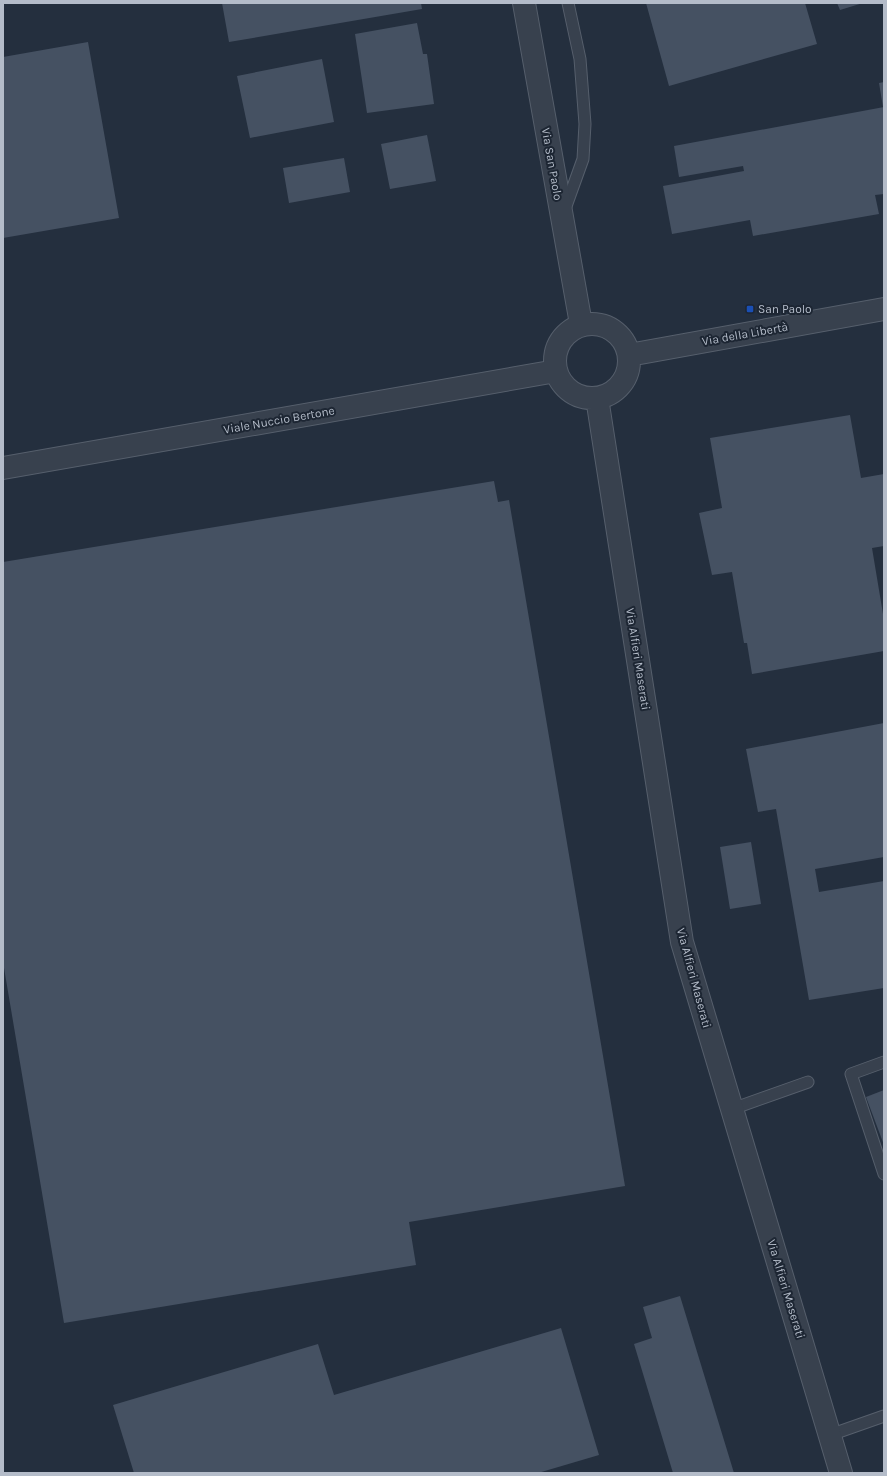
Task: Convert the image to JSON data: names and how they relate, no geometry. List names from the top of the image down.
{
  "streets": {
    "street": [
      "Via San Paolo",
      "Via della Libertà",
      "Viale Nuccio Bertone",
      "Via Alfieri Maserati"
    ]
  },
  "crossings": [
    ["Via San Paolo", "Via della Libertà"],
    ["Via San Paolo", "Viale Nuccio Bertone"],
    ["Via San Paolo", "Via Alfieri Maserati"],
    ["Via della Libertà", "Viale Nuccio Bertone"],
    ["Via della Libertà", "Via Alfieri Maserati"],
    ["Viale Nuccio Bertone", "Via Alfieri Maserati"]
  ],
  "places": {
    "transit": ["San Paolo"]
  }
}
